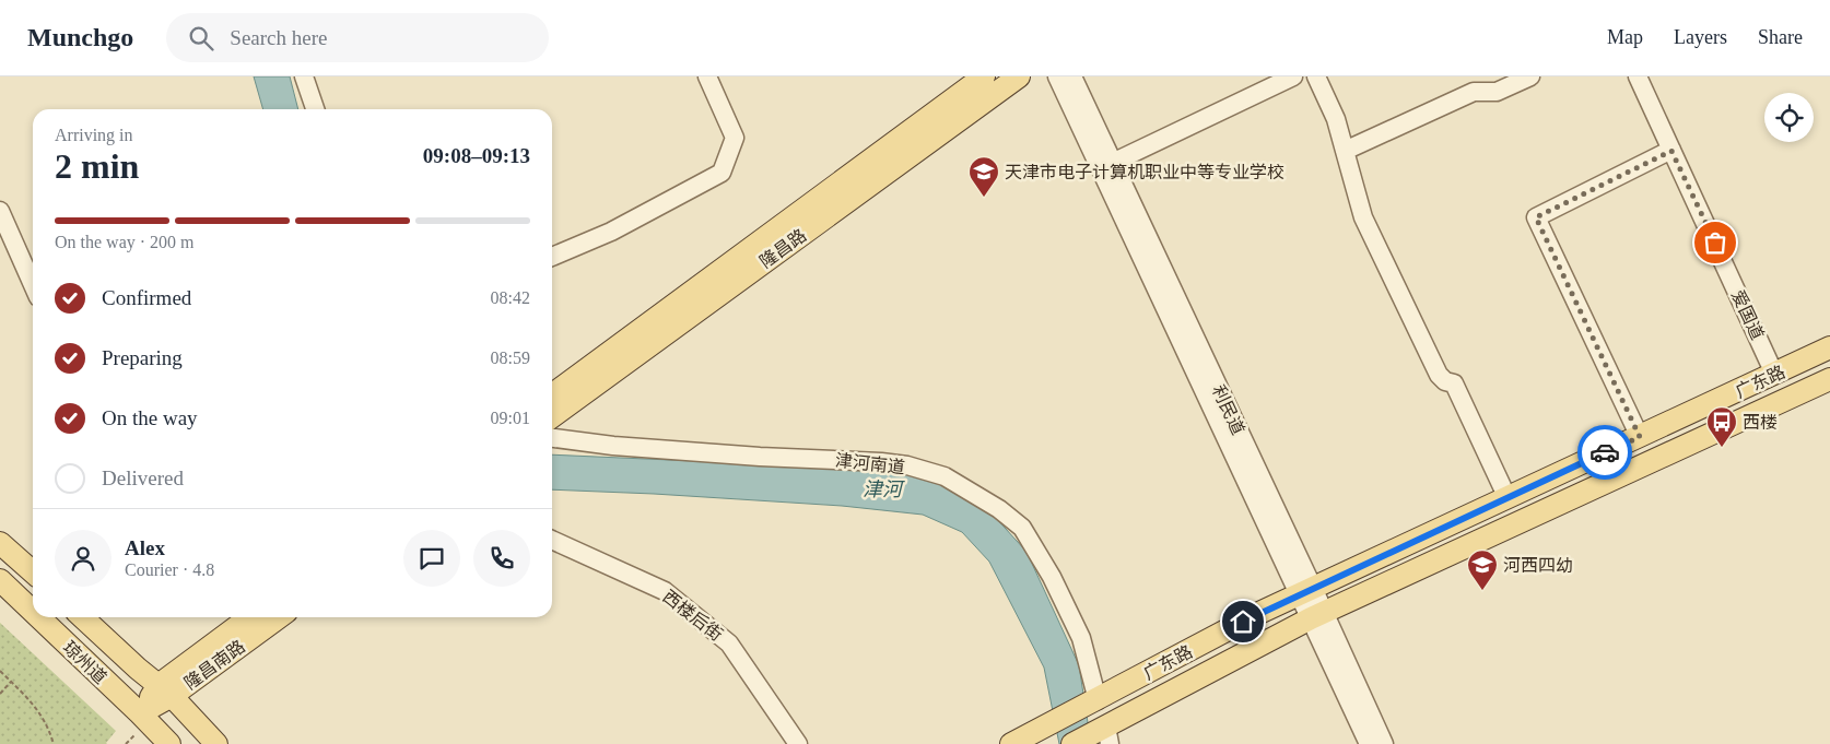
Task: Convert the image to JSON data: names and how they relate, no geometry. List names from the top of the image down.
{
  "streets": {
    "main road": [
      "隆昌路",
      "广东路",
      "琼州道",
      "隆昌南路"
    ],
    "street": [
      "爱国道",
      "利民道",
      "津河南道",
      "西楼后街"
    ]
  },
  "crossings": [
    ["爱国道", "广东路"],
    ["广东路", "利民道"],
    ["广东路", "津河南道"],
    ["琼州道", "隆昌南路"]
  ],
  "water": ["津河"],
  "places": {
    "school or university": ["天津市电子计算机职业中等专业学校", "河西四幼"],
    "bus stop": ["西楼"]
  },
  "page": {
    "header": "Munchgo",
    "search": "Search here",
    "nav": ["Map", "Layers", "Share"],
    "heading": ["2 min", "Arriving in", "09:08–09:13"],
    "panel": ["Alex", "Courier · 4.8"],
    "bar": "On the way · 200 m",
    "list": [
      ["Confirmed", "08:42"],
      ["Preparing", "08:59"],
      ["On the way", "09:01"],
      "Delivered"
    ]
  }
}
